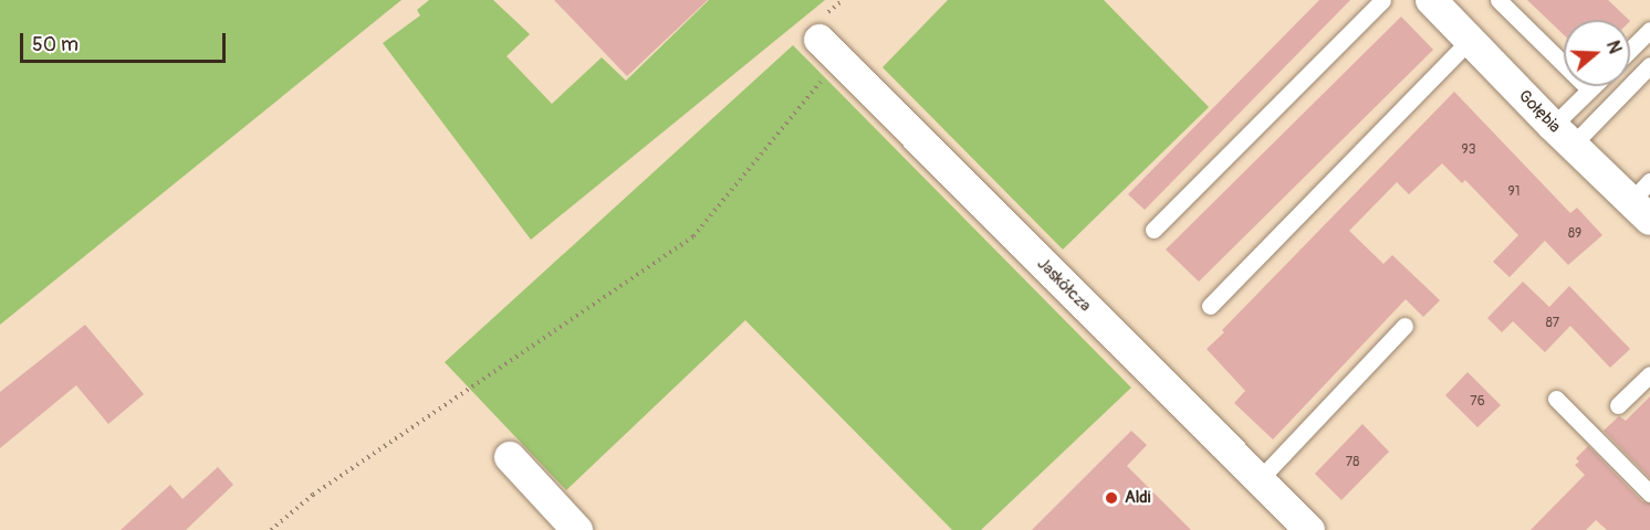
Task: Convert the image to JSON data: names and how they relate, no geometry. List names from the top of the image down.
{
  "streets": {
    "street": ["Gołębia", "Jaskółcza"]
  },
  "places": ["Aldi"],
  "house_numbers": [
    "93",
    "91",
    "89",
    "87",
    "76",
    "78"
  ],
  "scale_bar": "50 m",
  "north": "right"
}
